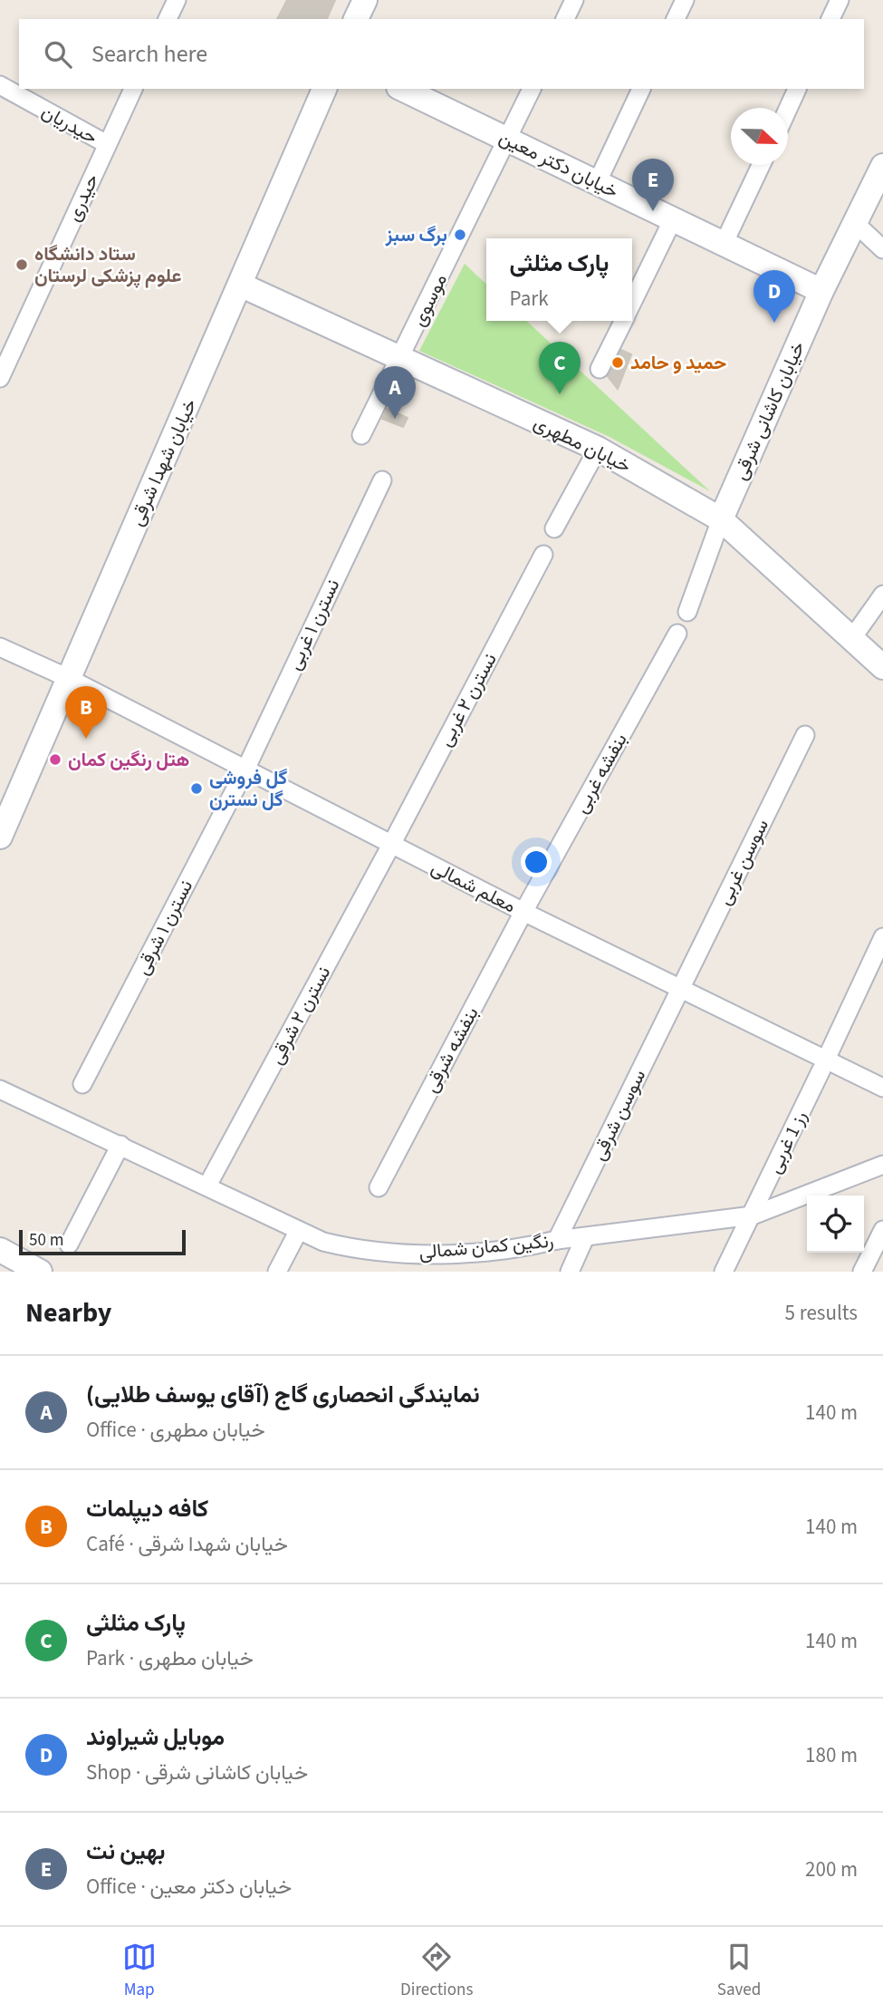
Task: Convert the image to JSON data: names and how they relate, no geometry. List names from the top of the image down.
{
  "streets": {
    "main road": [
      "خیابان دکتر معین",
      "خیابان کاشانی شرقی",
      "خیابان مطهری",
      "خیابان شهدا شرقی"
    ],
    "street": [
      "حیدریان",
      "حیدری",
      "موسوی",
      "نسترن ۱ غربی",
      "نسترن ۲ غربی",
      "بنفشه غربی",
      "سوسن غربی",
      "معلم شمالی",
      "نسترن ۱ شرقی",
      "نسترن ۲ شرقی",
      "بنفشه شرقی",
      "سوسن شرقی",
      "رز 1 غربی",
      "رنگین کمان شمالی"
    ]
  },
  "crossings": [
    ["حیدریان", "حیدری"],
    ["خیابان دکتر معین", "موسوی"],
    ["خیابان دکتر معین", "خیابان کاشانی شرقی"],
    ["موسوی", "خیابان مطهری"],
    ["خیابان کاشانی شرقی", "خیابان مطهری"],
    ["خیابان مطهری", "خیابان شهدا شرقی"],
    ["خیابان شهدا شرقی", "معلم شمالی"],
    ["نسترن ۱ غربی", "معلم شمالی"],
    ["نسترن ۱ غربی", "نسترن ۱ شرقی"],
    ["نسترن ۲ غربی", "معلم شمالی"],
    ["نسترن ۲ غربی", "نسترن ۲ شرقی"],
    ["بنفشه غربی", "معلم شمالی"],
    ["بنفشه غربی", "بنفشه شرقی"],
    ["سوسن غربی", "معلم شمالی"],
    ["سوسن غربی", "سوسن شرقی"],
    ["معلم شمالی", "نسترن ۱ شرقی"],
    ["معلم شمالی", "نسترن ۲ شرقی"],
    ["معلم شمالی", "بنفشه شرقی"],
    ["معلم شمالی", "سوسن شرقی"],
    ["معلم شمالی", "رز 1 غربی"],
    ["نسترن ۲ شرقی", "رنگین کمان شمالی"],
    ["سوسن شرقی", "رنگین کمان شمالی"],
    ["رز 1 غربی", "رنگین کمان شمالی"]
  ],
  "places": [
    "برگ سبز",
    "ستاد دانشگاه علوم پزشکی لرستان",
    "حمید و حامد",
    "هتل رنگین کمان",
    "گل فروشی گل نسترن"
  ],
  "scale_bar": "50 m",
  "north": "right",
  "page": {
    "search": "Search here",
    "pins": [
      "E",
      "D",
      "C",
      "A",
      "B"
    ],
    "popup": ["پارک مثلثی", "Park"],
    "scale": "50 m",
    "heading": ["Nearby", "5 results"],
    "list": [
      {
        "mark": "A",
        "name": "نمایندگی انحصاری گاج (آقای یوسف طلایی)",
        "note": "Office · خیابان مطهری",
        "value": "140 m"
      },
      {
        "mark": "B",
        "name": "کافه دیپلمات",
        "note": "Café · خیابان شهدا شرقی",
        "value": "140 m"
      },
      {
        "mark": "C",
        "name": "پارک مثلثی",
        "note": "Park · خیابان مطهری",
        "value": "140 m"
      },
      {
        "mark": "D",
        "name": "موبایل شیراوند",
        "note": "Shop · خیابان کاشانی شرقی",
        "value": "180 m"
      },
      {
        "mark": "E",
        "name": "بهین نت",
        "note": "Office · خیابان دکتر معین",
        "value": "200 m"
      }
    ],
    "nav": ["Map", "Directions", "Saved"]
  }
}
